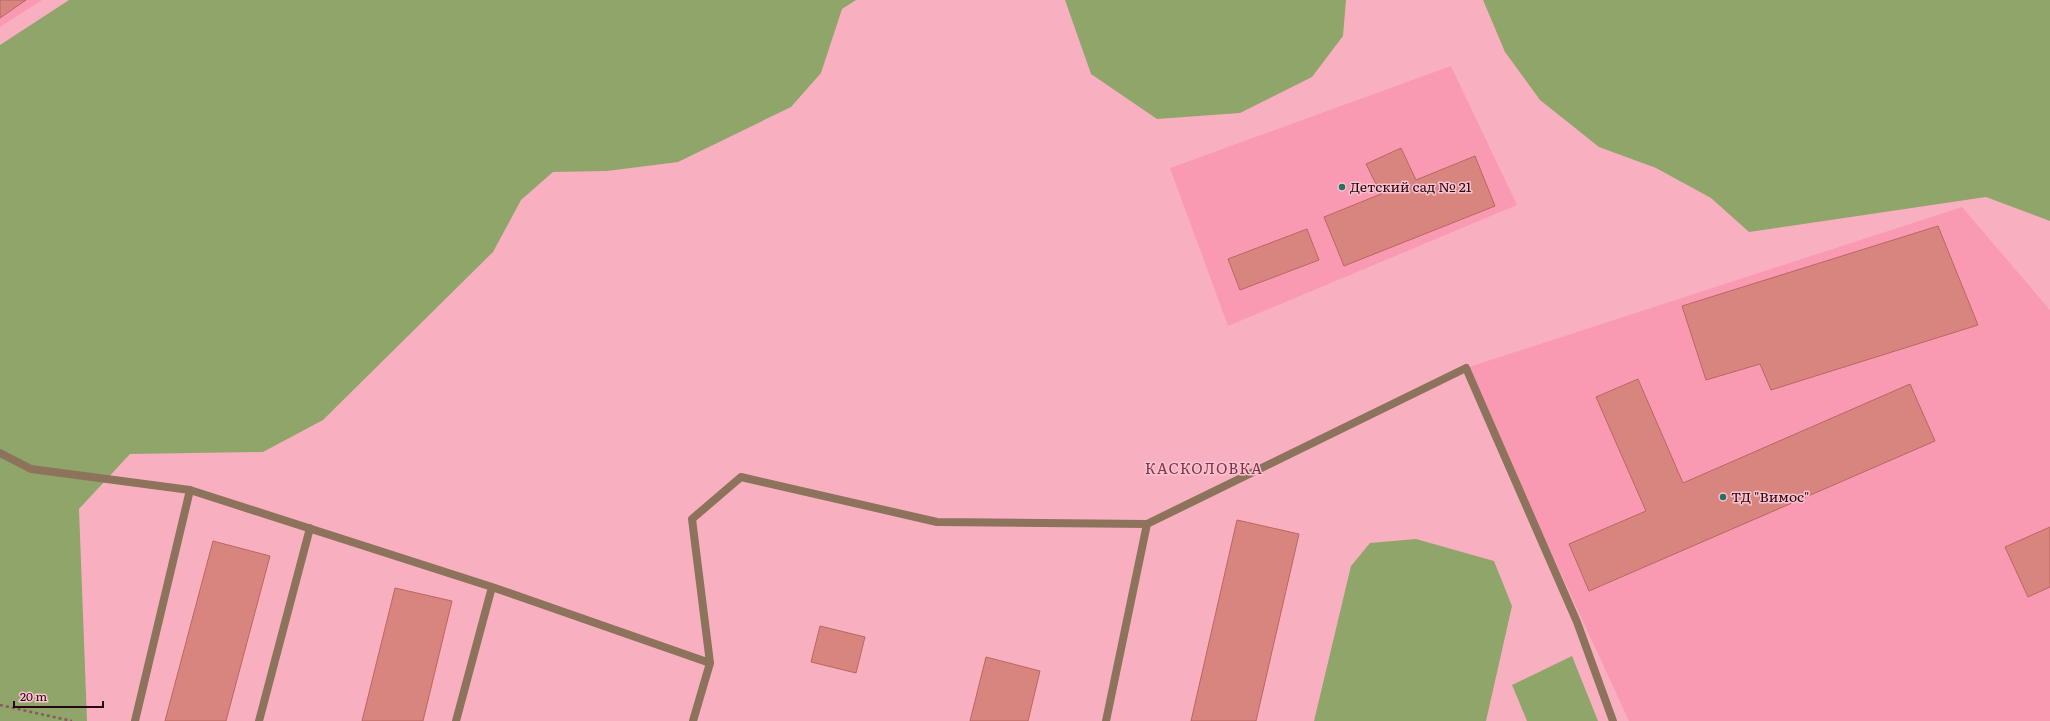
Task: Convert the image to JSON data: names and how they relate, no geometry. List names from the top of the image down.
{
  "districts": ["КАСКОЛОВКА"],
  "places": ["Детский сад № 21", "ТД \"Вимос\""],
  "scale_bar": "20 m"
}
